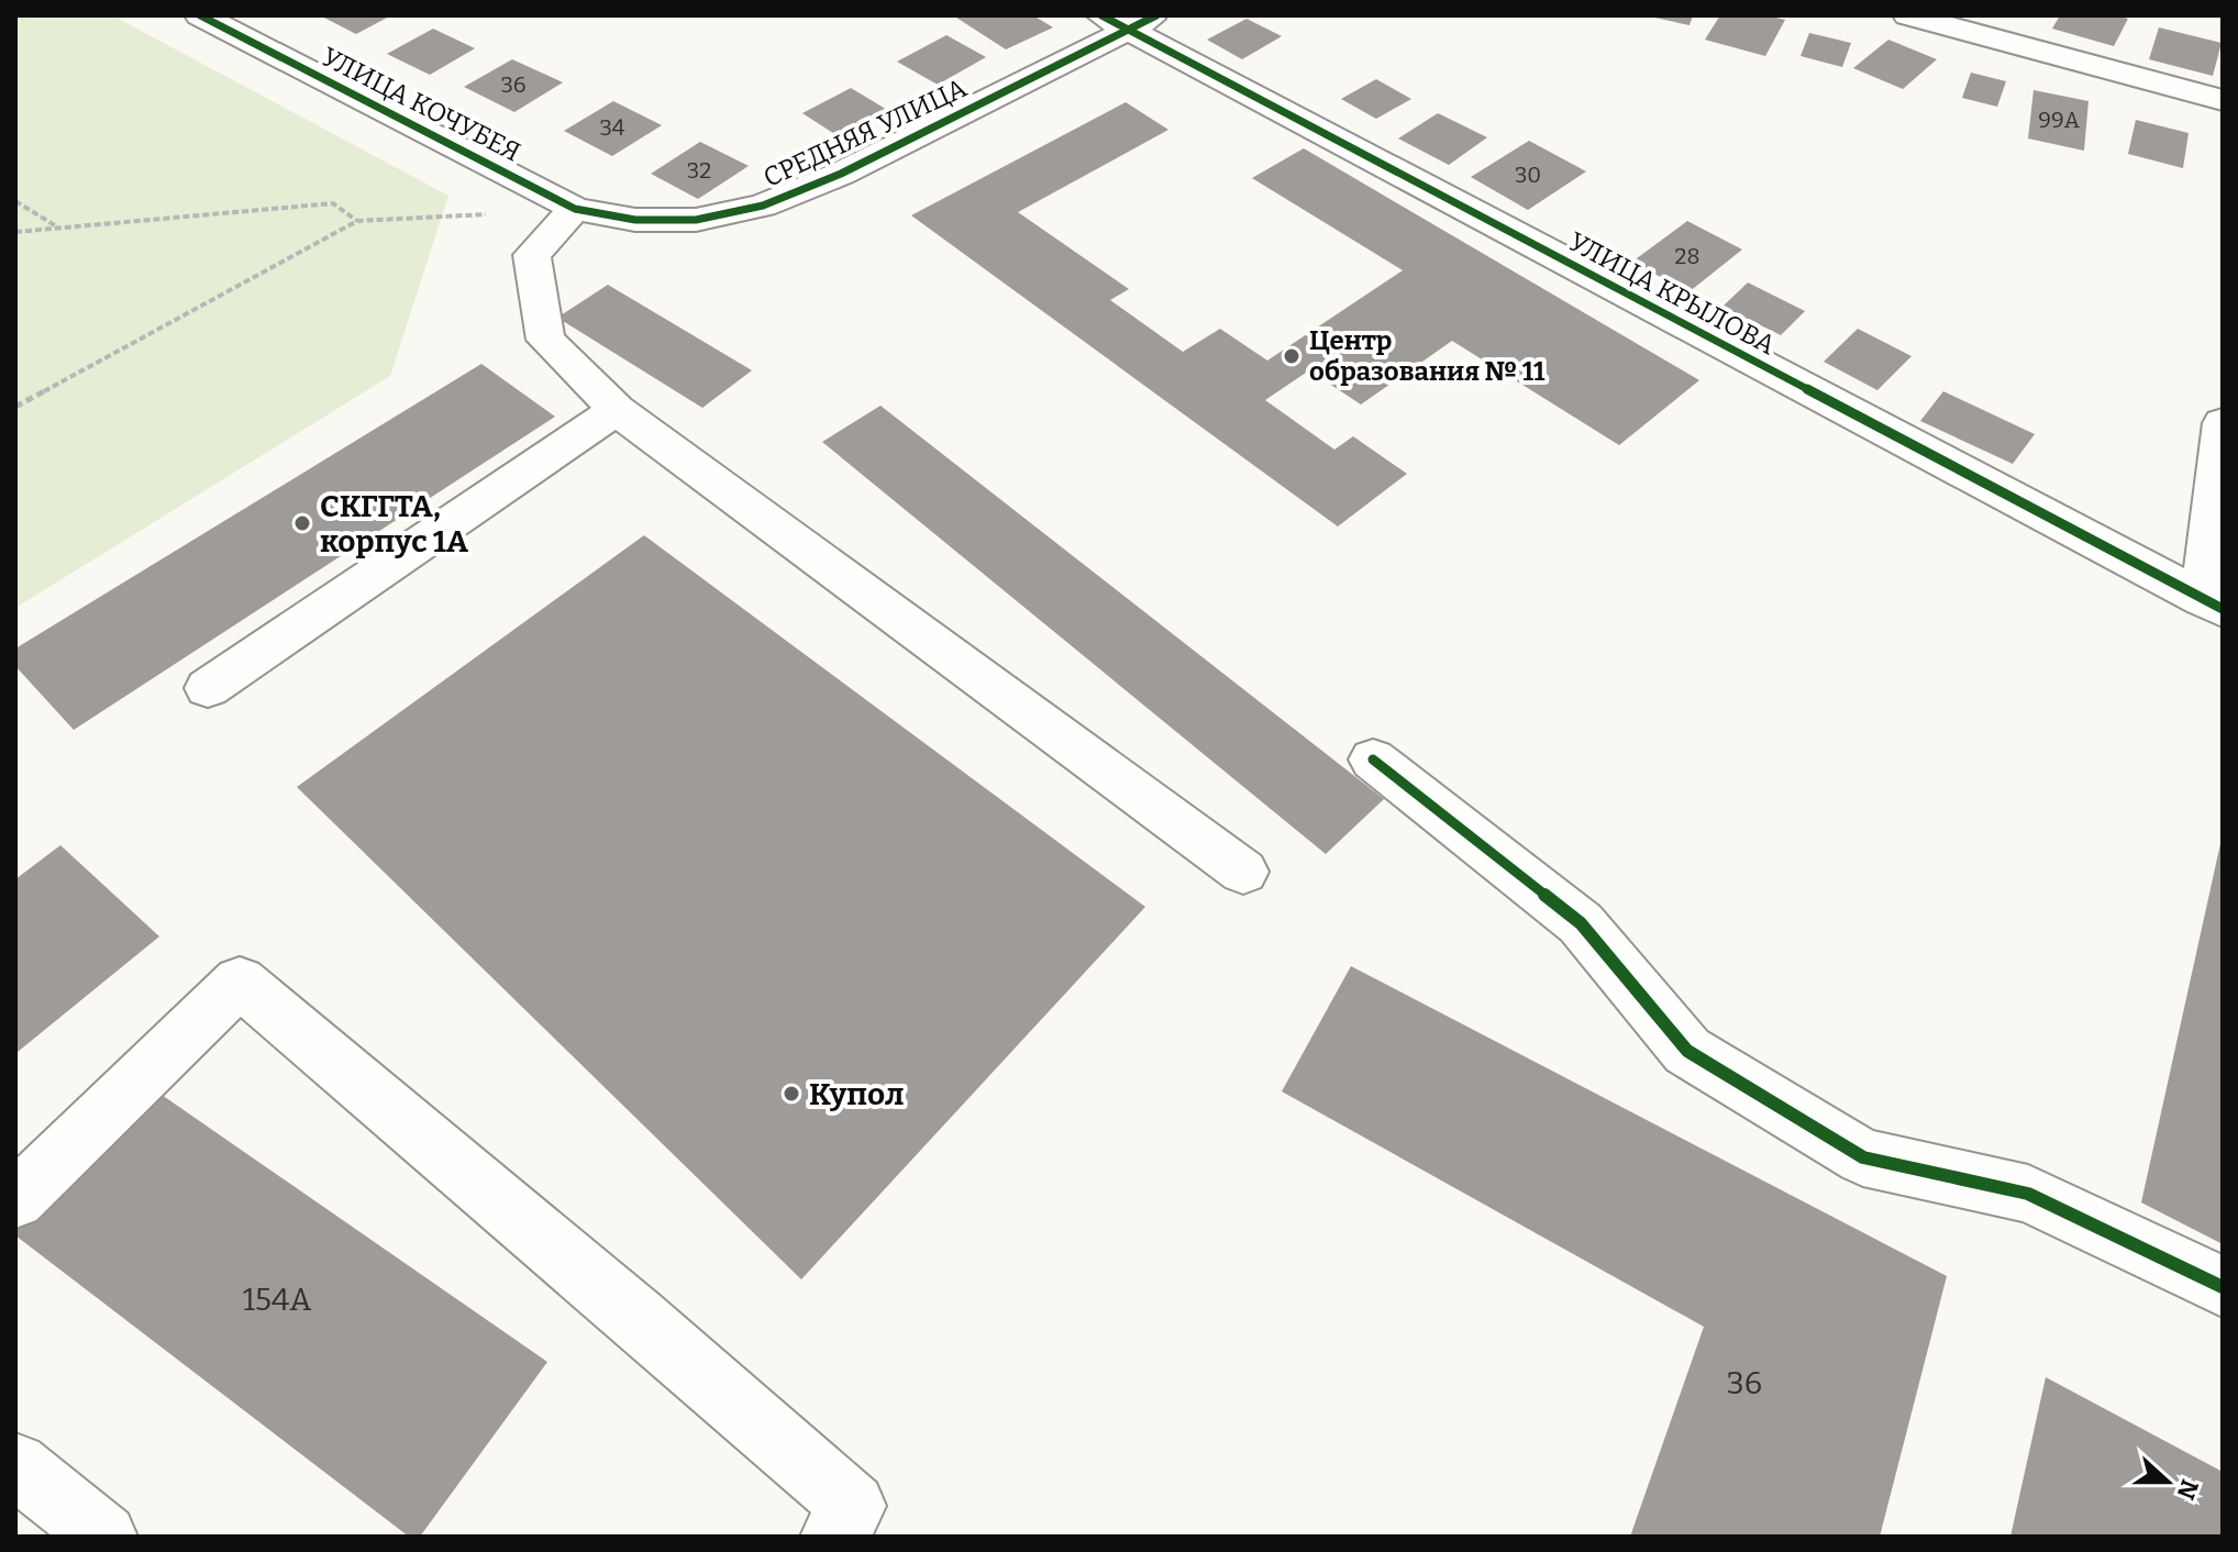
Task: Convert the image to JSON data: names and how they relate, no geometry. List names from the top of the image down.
{
  "streets": {
    "street": ["УЛИЦА КОЧУБЕЯ", "СРЕДНЯЯ УЛИЦА", "УЛИЦА КРЫЛОВА"]
  },
  "crossings": [
    ["УЛИЦА КОЧУБЕЯ", "СРЕДНЯЯ УЛИЦА"],
    ["СРЕДНЯЯ УЛИЦА", "УЛИЦА КРЫЛОВА"]
  ],
  "places": ["Центр образования № 11", "СКГГТА, корпус 1А", "Купол"],
  "house_numbers": [
    "36",
    "99А",
    "34",
    "32",
    "30",
    "28",
    "154А",
    "36"
  ],
  "north": "right"
}
